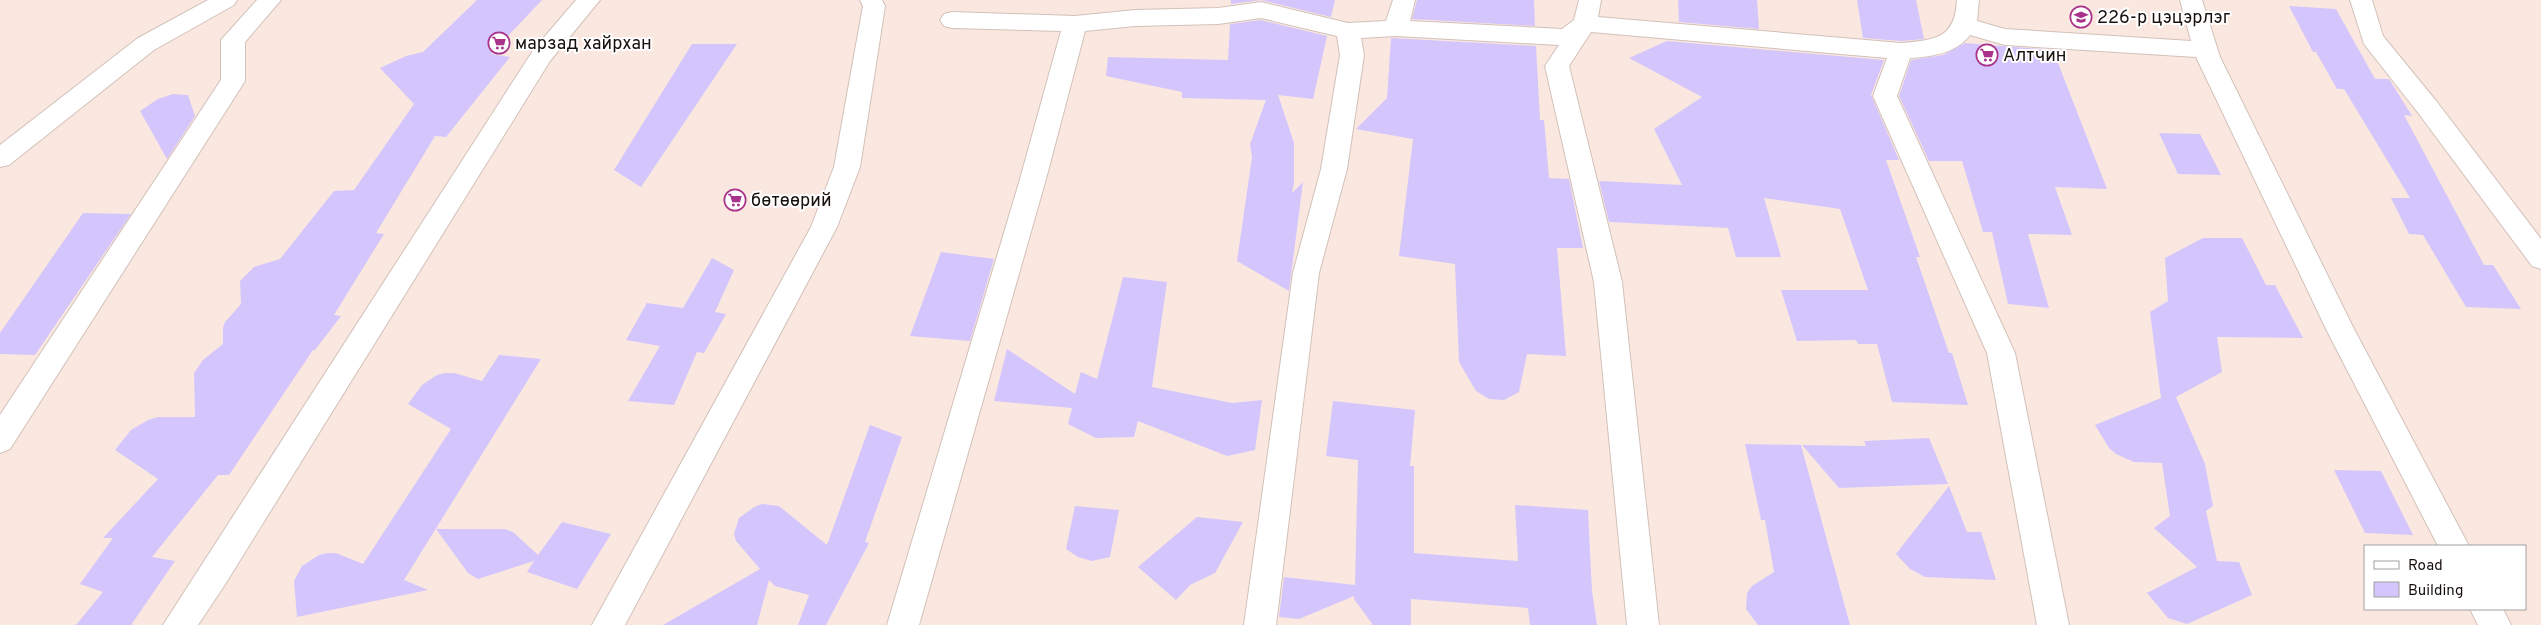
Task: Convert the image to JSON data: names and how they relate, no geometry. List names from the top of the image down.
{
  "places": {
    "school or university": ["226-р цэцэрлэг"],
    "supermarket": ["марзад хайрхан", "Алтчин", "бөтөөрий"]
  },
  "legend": ["Road", "Building"]
}
